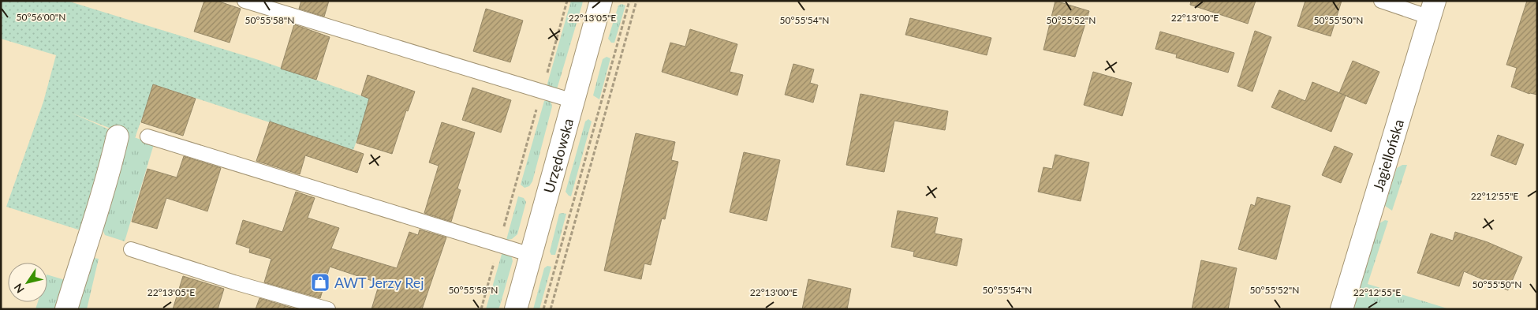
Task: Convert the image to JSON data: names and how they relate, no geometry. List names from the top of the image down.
{
  "streets": {
    "street": ["Urzędowska", "Jagiellońska"]
  },
  "places": {
    "shop": ["AWT Jerzy Rej"]
  },
  "north": "bottom left",
  "coordinates": [
    "50°56'00\"N",
    "22°13'05\"E",
    "22°13'00\"E",
    "50°55'50\"N",
    "50°55'58\"N",
    "50°55'54\"N",
    "50°55'52\"N",
    "22°12'55\"E"
  ]
}
